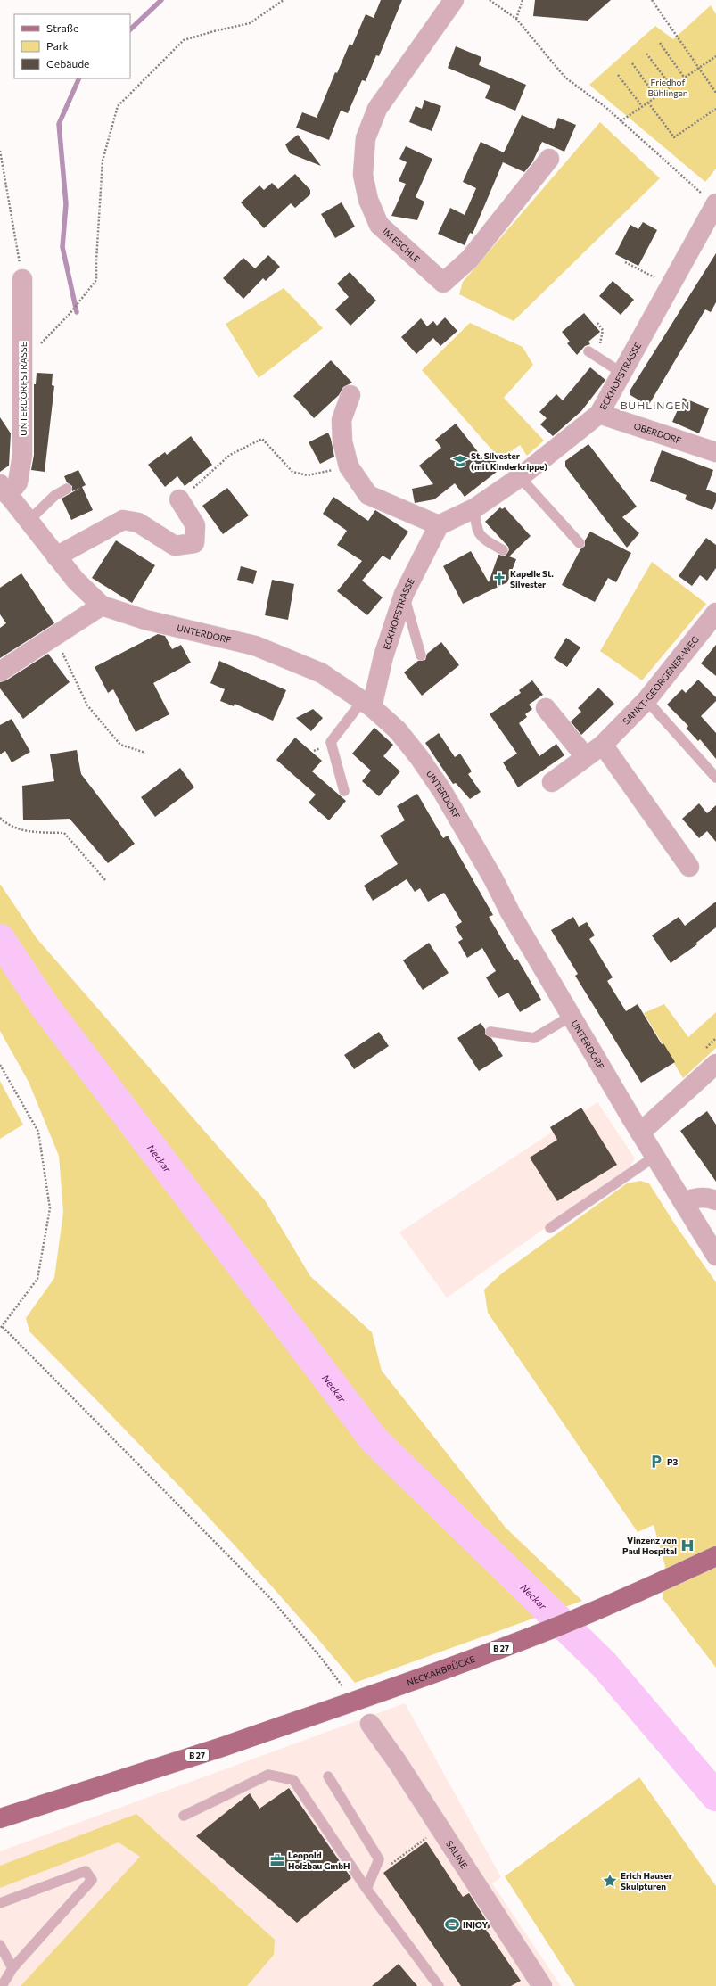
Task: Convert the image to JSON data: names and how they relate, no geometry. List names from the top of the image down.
{
  "streets": {
    "main road": ["B 27", "NECKARBRÜCKE"],
    "street": [
      "IM ESCHLE",
      "ECKHOFSTRASSE",
      "UNTERDORFSTRASSE",
      "OBERDORF",
      "UNTERDORF",
      "SANKT-GEORGENER-WEG",
      "SALINE"
    ]
  },
  "crossings": [
    ["ECKHOFSTRASSE", "OBERDORF"],
    ["ECKHOFSTRASSE", "UNTERDORF"],
    ["UNTERDORFSTRASSE", "UNTERDORF"]
  ],
  "districts": ["BÜHLINGEN"],
  "water": ["Neckar"],
  "parks": ["Friedhof Bühlingen"],
  "places": {
    "school or university": ["St. Silvester (mit Kinderkrippe)"],
    "church": ["Kapelle St. Silvester"],
    "parking": ["P3"],
    "hospital": ["Vinzenz von Paul Hospital"],
    "office": ["Leopold Holzbau GmbH"],
    "place": ["Erich Hauser Skulpturen"],
    "sports": ["INJOY"]
  },
  "legend": ["Straße", "Park", "Gebäude"]
}
